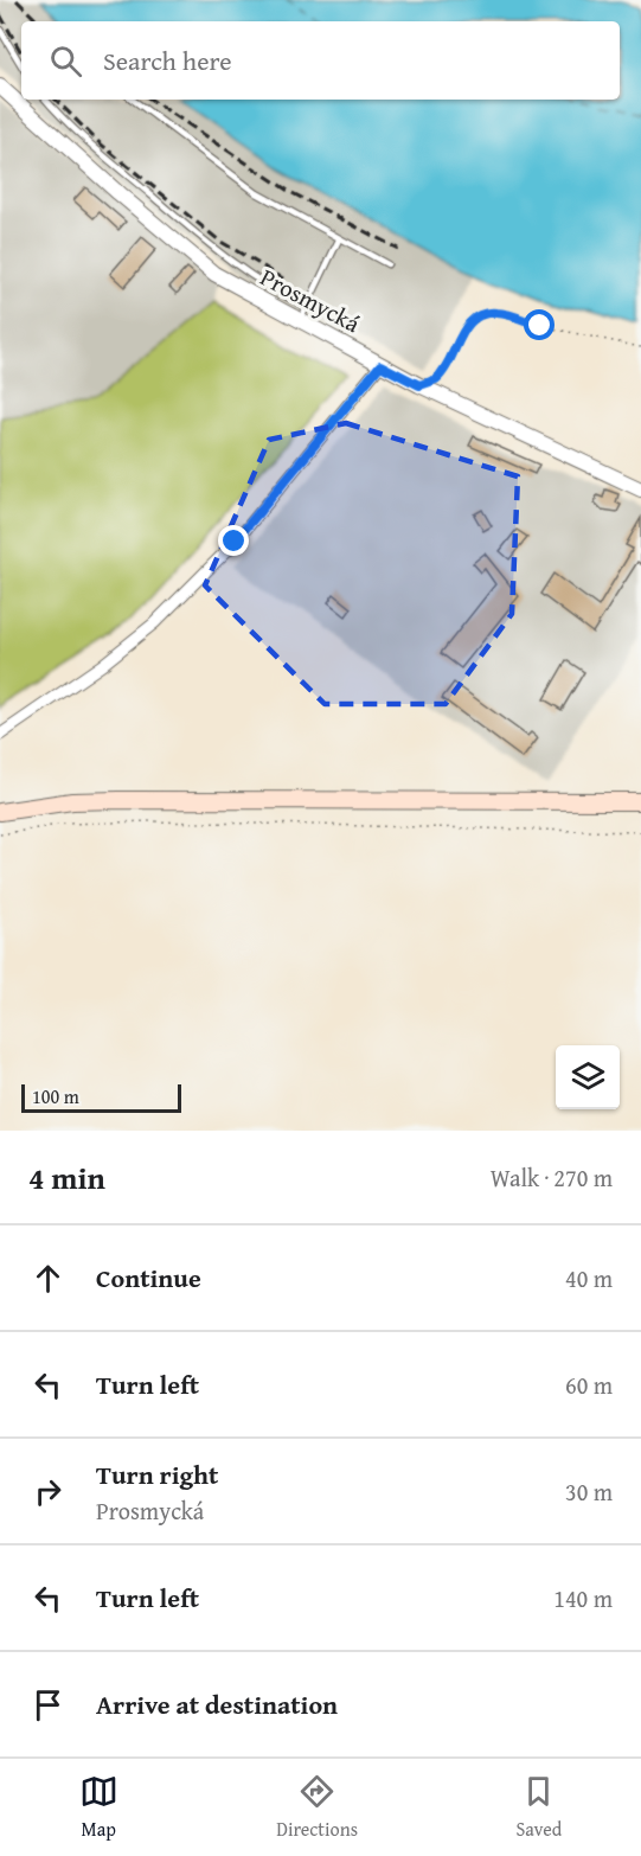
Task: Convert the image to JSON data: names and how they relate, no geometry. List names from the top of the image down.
{
  "streets": {
    "street": ["Prosmycká"]
  },
  "scale_bar": "100 m",
  "page": {
    "search": "Search here",
    "scale": "100 m",
    "heading": ["4 min", "Walk · 270 m"],
    "list": [
      ["Continue", "40 m"],
      ["Turn left", "60 m"],
      ["Turn right", "Prosmycká", "30 m"],
      ["Turn left", "140 m"],
      "Arrive at destination"
    ],
    "nav": ["Map", "Directions", "Saved"]
  }
}
